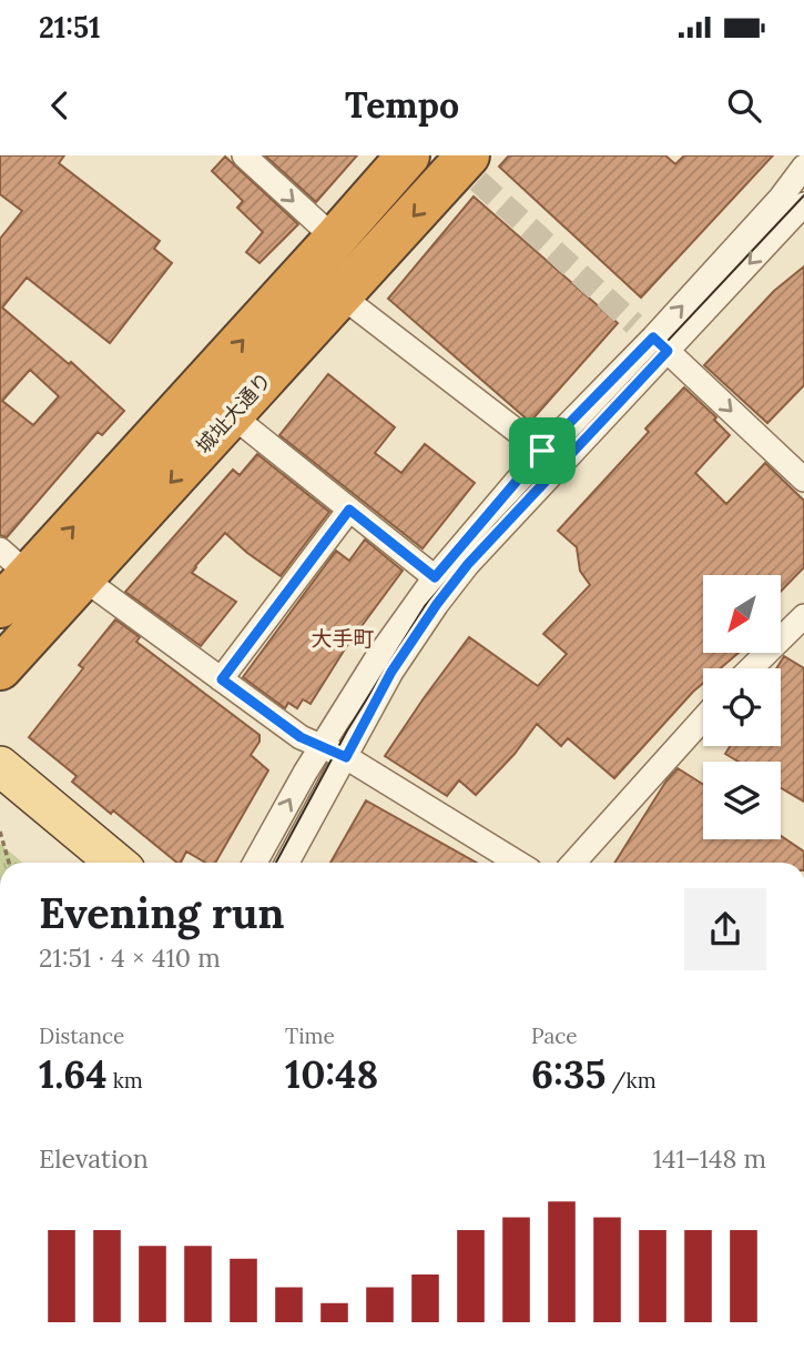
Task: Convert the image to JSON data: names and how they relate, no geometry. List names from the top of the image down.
{
  "streets": {
    "highway": ["城址大通り"]
  },
  "districts": ["大手町"],
  "north": "bottom left",
  "page": {
    "status": "21:51",
    "header": "Tempo",
    "heading": ["Evening run", "21:51 · 4 × 410 m"],
    "stats": [
      ["Distance", "1.64 km"],
      ["Time", "10:48"],
      ["Pace", "6:35 /km"]
    ],
    "chart": ["Elevation", "141–148 m"]
  }
}
